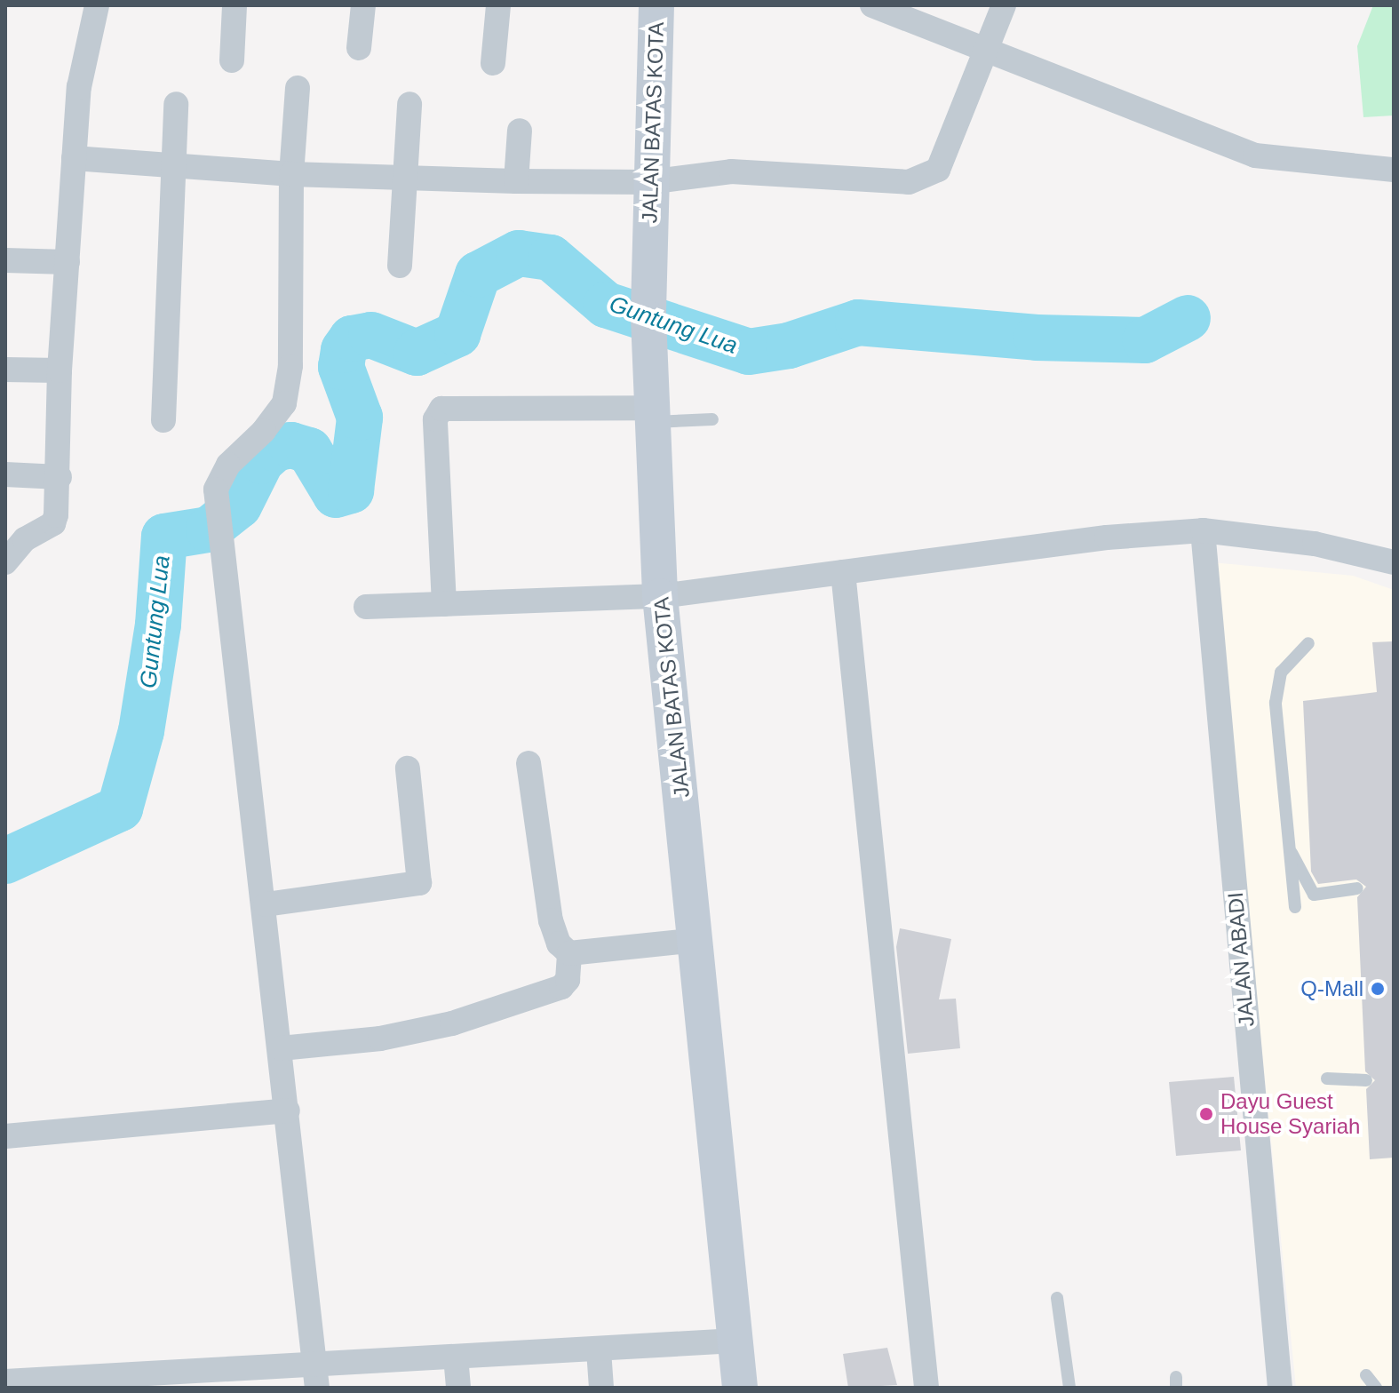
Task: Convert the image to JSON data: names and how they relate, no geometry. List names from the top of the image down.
{
  "streets": {
    "street": ["JALAN BATAS KOTA", "JALAN ABADI"]
  },
  "water": ["Guntung Lua"],
  "places": ["Q-Mall", "Dayu Guest House Syariah"]
}
